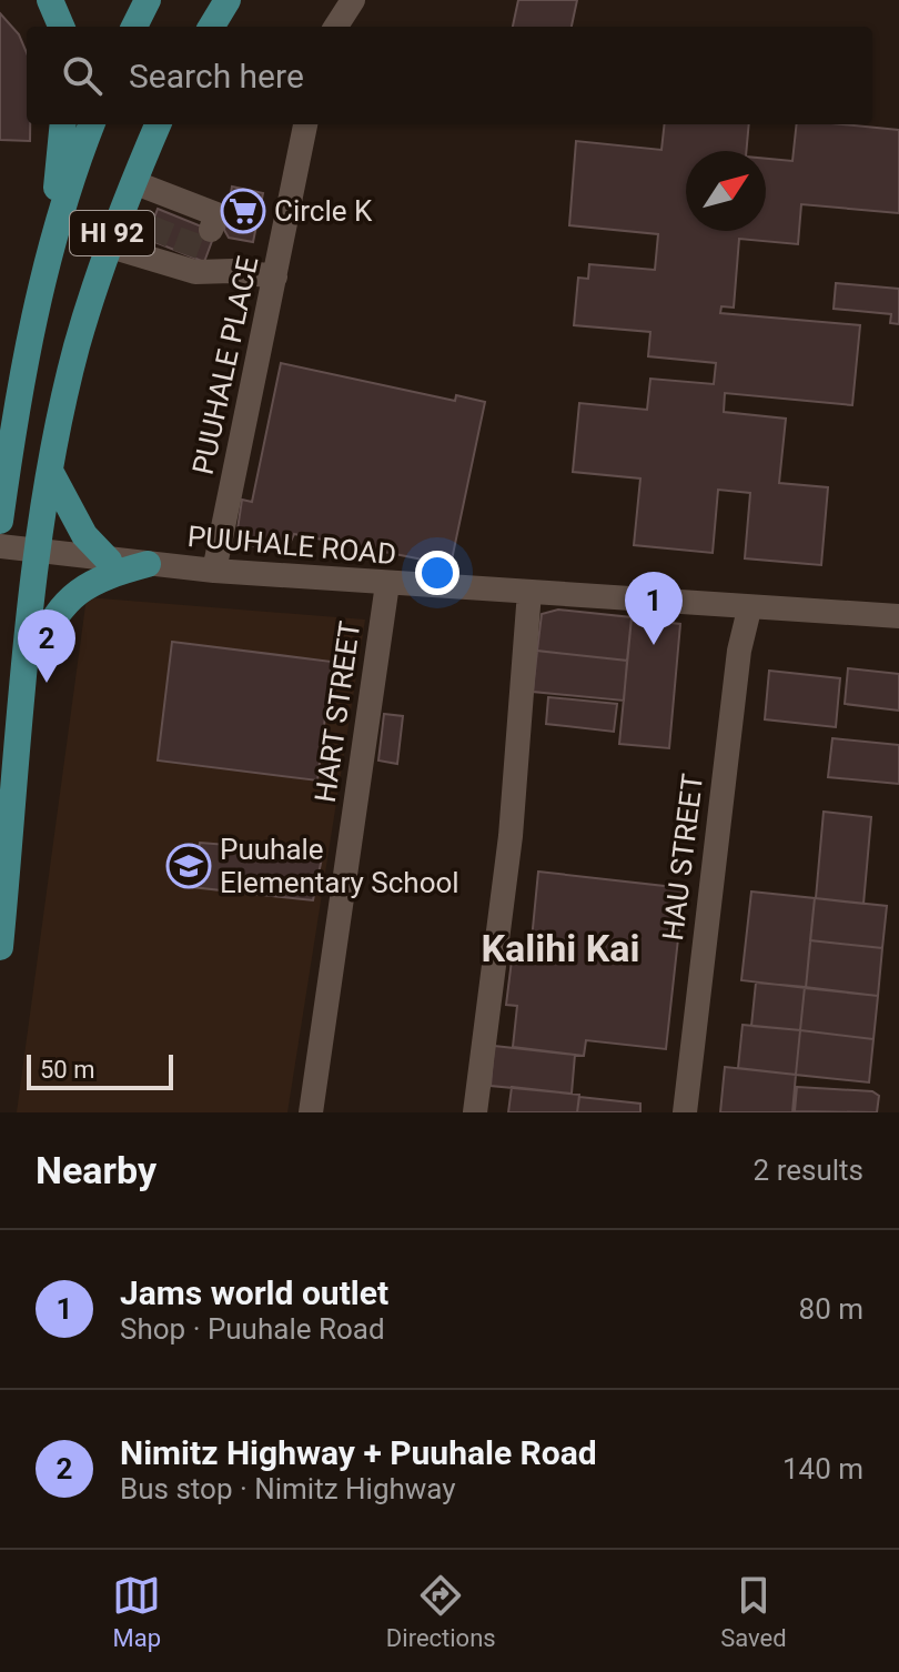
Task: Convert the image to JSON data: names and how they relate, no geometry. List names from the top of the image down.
{
  "streets": {
    "main road": ["HI 92"],
    "street": [
      "PUUHALE PLACE",
      "PUUHALE ROAD",
      "HART STREET",
      "HAU STREET"
    ]
  },
  "crossings": [
    ["HI 92", "PUUHALE ROAD"],
    ["PUUHALE PLACE", "PUUHALE ROAD"],
    ["PUUHALE ROAD", "HART STREET"],
    ["PUUHALE ROAD", "HAU STREET"]
  ],
  "districts": ["Kalihi Kai"],
  "places": {
    "supermarket": ["Circle K"],
    "school or university": ["Puuhale Elementary School"]
  },
  "scale_bar": "50 m",
  "north": "top right",
  "page": {
    "search": "Search here",
    "pins": ["1", "2"],
    "scale": "50 m",
    "heading": ["Nearby", "2 results"],
    "list": [
      {
        "mark": "1",
        "name": "Jams world outlet",
        "note": "Shop · Puuhale Road",
        "value": "80 m"
      },
      {
        "mark": "2",
        "name": "Nimitz Highway + Puuhale Road",
        "note": "Bus stop · Nimitz Highway",
        "value": "140 m"
      }
    ],
    "nav": ["Map", "Directions", "Saved"]
  }
}
